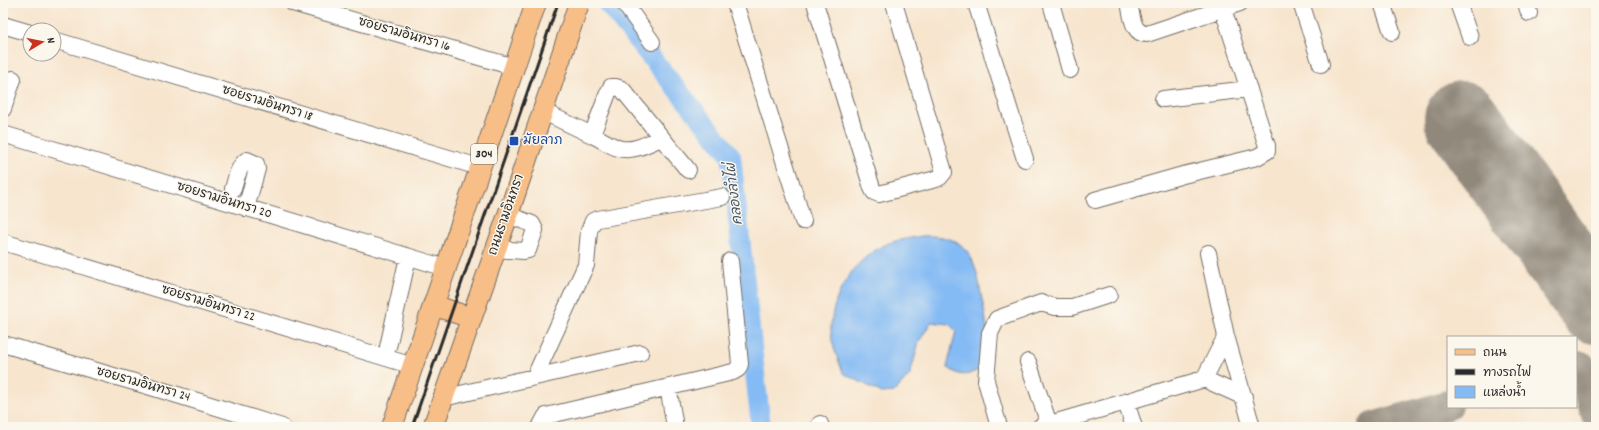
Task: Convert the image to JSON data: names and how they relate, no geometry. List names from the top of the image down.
{
  "streets": {
    "main road": ["304", "ถนนรามอินทรา"],
    "street": [
      "ซอยรามอินทรา 16",
      "ซอยรามอินทรา 18",
      "ซอยรามอินทรา 20",
      "ซอยรามอินทรา 22",
      "ซอยรามอินทรา 24"
    ]
  },
  "crossings": [
    ["ซอยรามอินทรา 16", "304"],
    ["ซอยรามอินทรา 18", "304"],
    ["304", "ซอยรามอินทรา 20"],
    ["304", "ซอยรามอินทรา 22"]
  ],
  "water": ["คลองลำไผ่"],
  "places": {
    "transit": ["มัยลาภ"]
  },
  "legend": ["ถนน", "ทางรถไฟ", "แหล่งน้ำ"],
  "north": "right"
}
